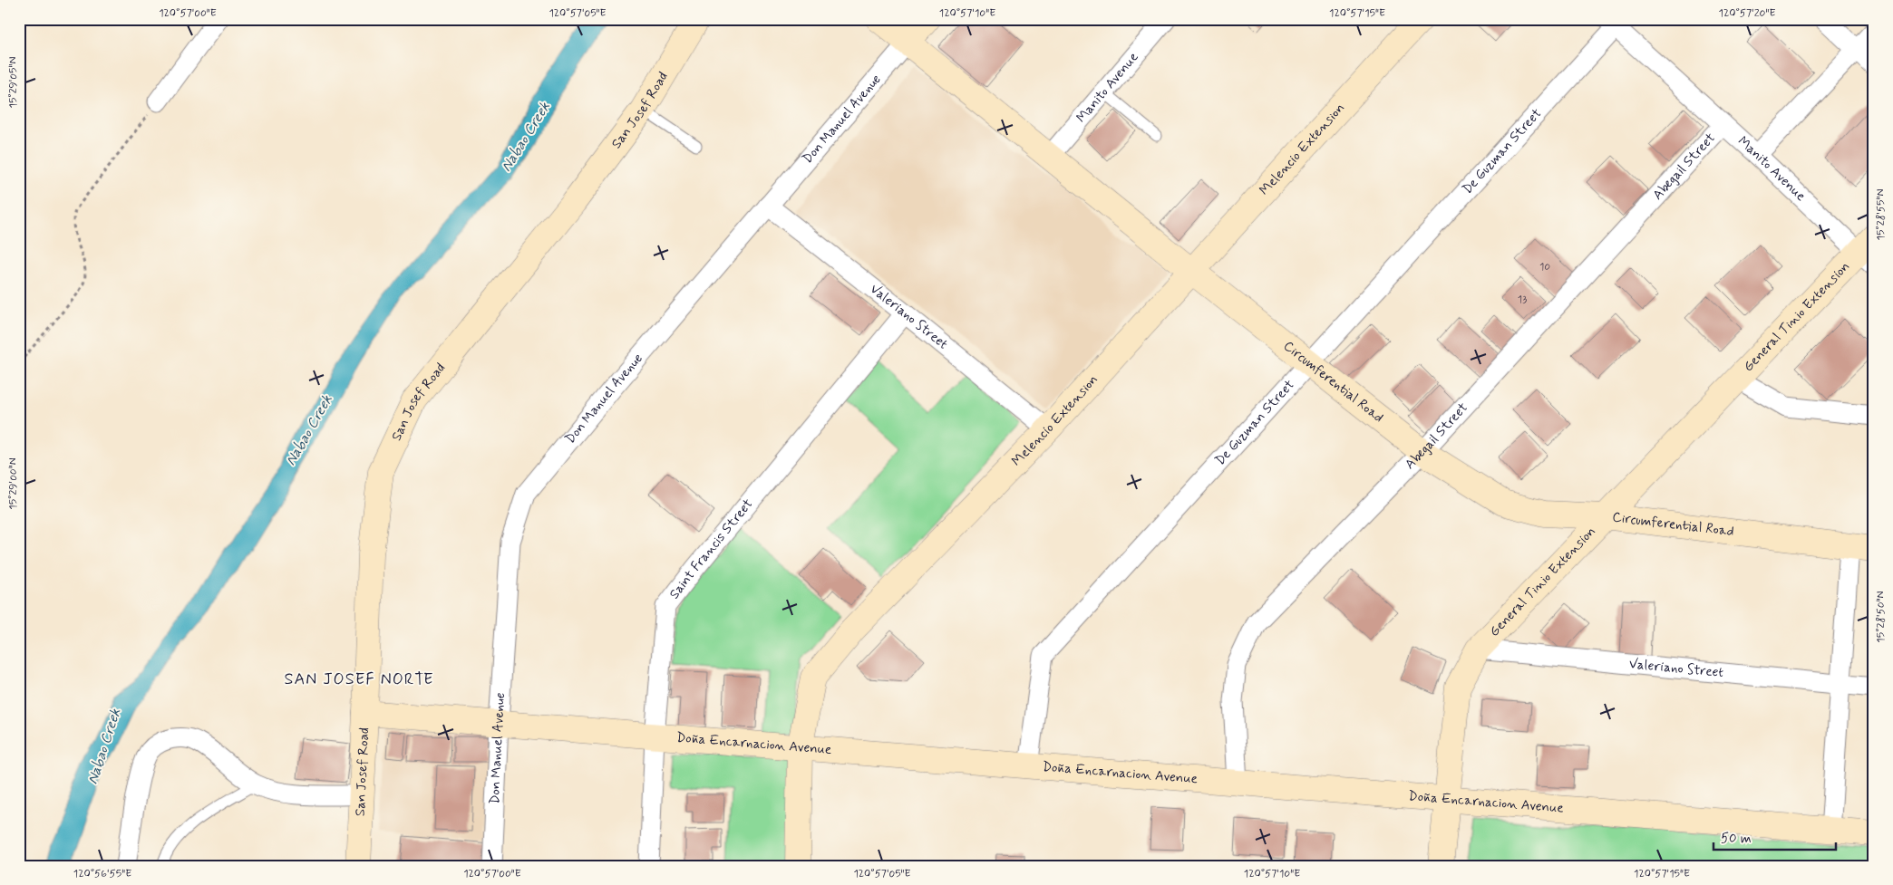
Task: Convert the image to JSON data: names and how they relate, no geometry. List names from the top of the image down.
{
  "streets": {
    "street": [
      "Manito Avenue",
      "San Josef Road",
      "Don Manuel Avenue",
      "Melencio Extension",
      "De Guzman Street",
      "Abegail Street",
      "Valeriano Street",
      "General Tinio Extension",
      "Circumferential Road",
      "Saint Francis Street",
      "Doña Encarnacion Avenue"
    ]
  },
  "crossings": [
    ["Manito Avenue", "De Guzman Street"],
    ["Manito Avenue", "Abegail Street"],
    ["Manito Avenue", "General Tinio Extension"],
    ["Manito Avenue", "Circumferential Road"],
    ["San Josef Road", "Doña Encarnacion Avenue"],
    ["Don Manuel Avenue", "Valeriano Street"],
    ["Don Manuel Avenue", "Circumferential Road"],
    ["Don Manuel Avenue", "Doña Encarnacion Avenue"],
    ["Melencio Extension", "Valeriano Street"],
    ["Melencio Extension", "Circumferential Road"],
    ["Melencio Extension", "Doña Encarnacion Avenue"],
    ["De Guzman Street", "Circumferential Road"],
    ["De Guzman Street", "Doña Encarnacion Avenue"],
    ["Abegail Street", "Circumferential Road"],
    ["Abegail Street", "Doña Encarnacion Avenue"],
    ["Valeriano Street", "General Tinio Extension"],
    ["Valeriano Street", "Saint Francis Street"],
    ["General Tinio Extension", "Circumferential Road"],
    ["General Tinio Extension", "Doña Encarnacion Avenue"],
    ["Saint Francis Street", "Doña Encarnacion Avenue"]
  ],
  "districts": ["SAN JOSEF NORTE"],
  "water": ["Nabao Creek"],
  "house_numbers": ["10", "13"],
  "scale_bar": "50 m",
  "coordinates": [
    "120°57'00\"E",
    "120°57'05\"E",
    "120°57'10\"E",
    "120°57'15\"E",
    "120°57'20\"E",
    "15°29'05\"N",
    "15°28'55\"N",
    "15°29'00\"N",
    "15°28'50\"N",
    "120°56'55\"E"
  ]
}
